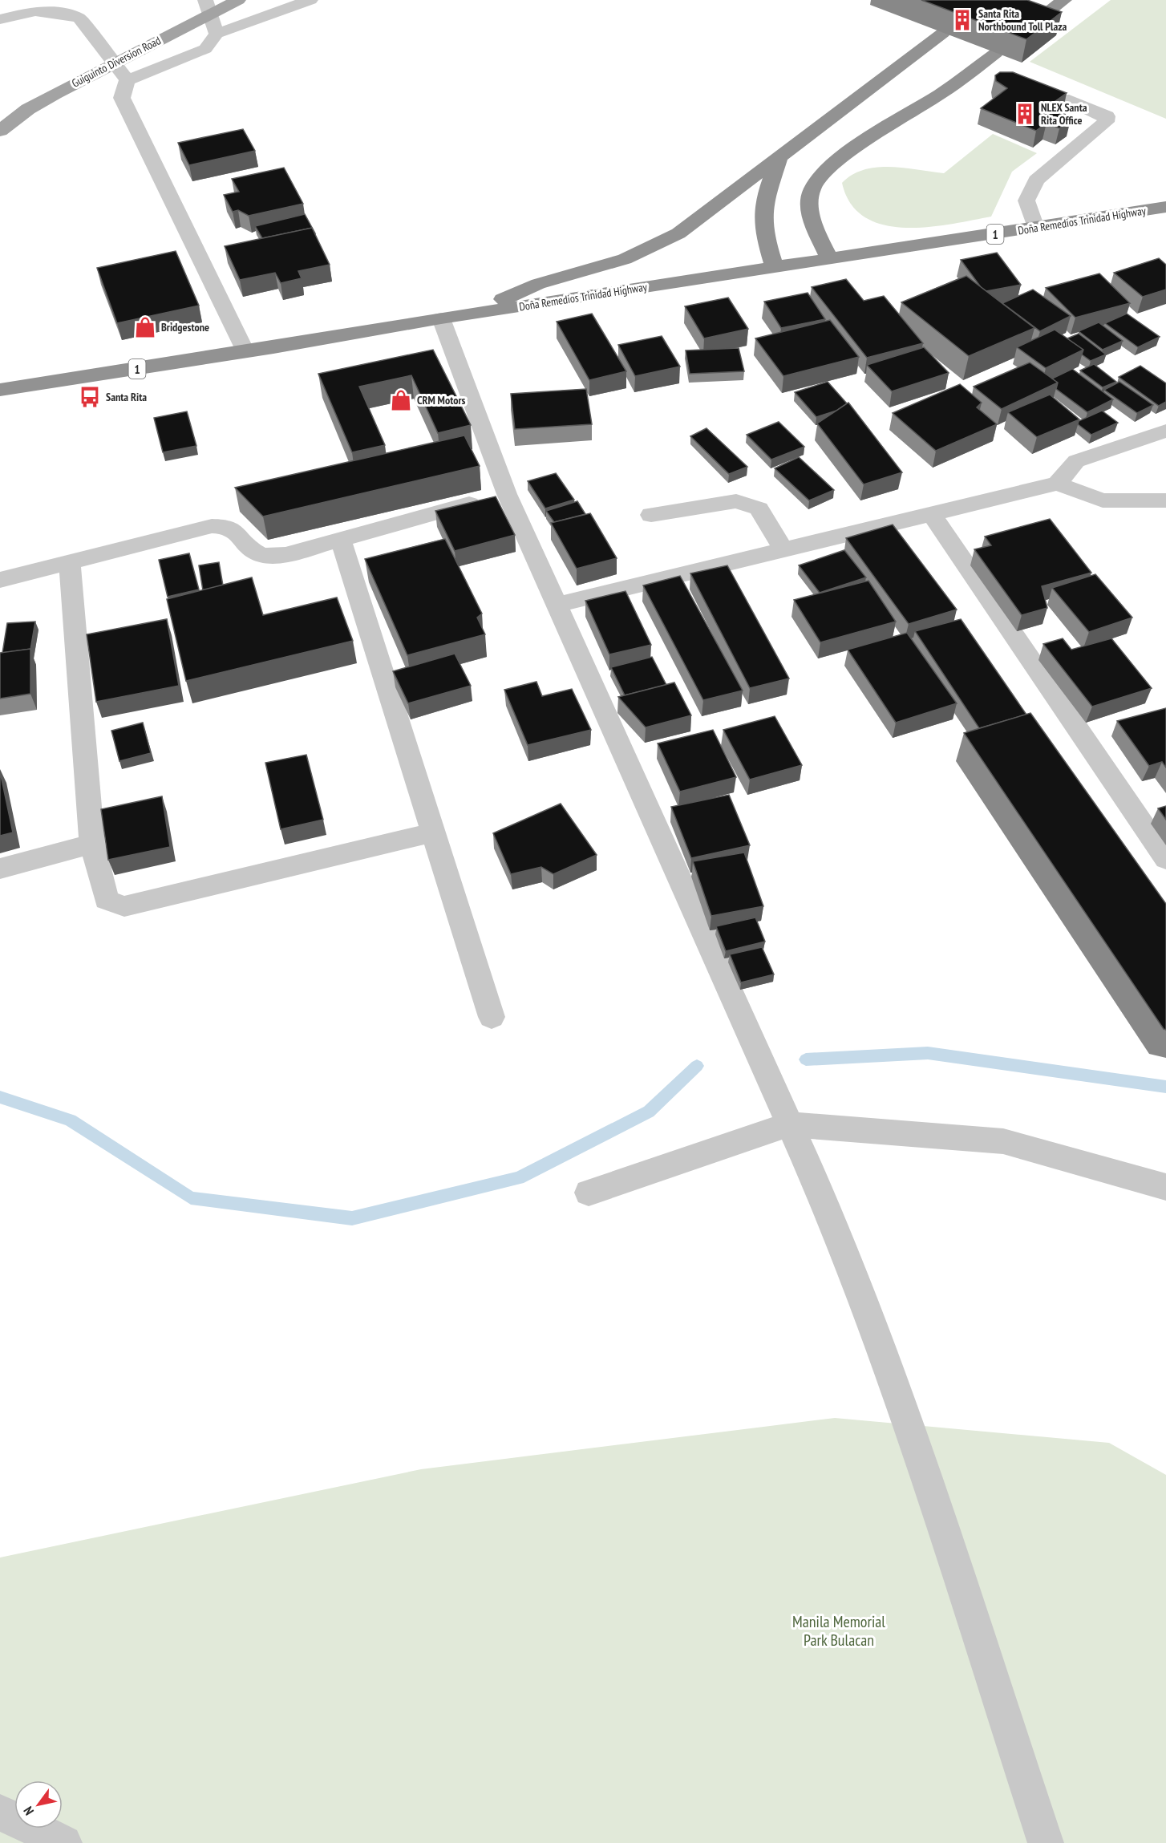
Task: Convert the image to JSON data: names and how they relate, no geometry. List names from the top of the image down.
{
  "streets": {
    "highway": ["Doña Remedios Trinidad Highway", "1"],
    "main road": ["Guiguinto Diversion Road"]
  },
  "parks": ["Manila Memorial Park Bulacan"],
  "places": {
    "building": ["Santa Rita Northbound Toll Plaza", "NLEX Santa Rita Office"],
    "shop": ["Bridgestone", "CRM Motors"],
    "bus stop": ["Santa Rita"]
  },
  "north": "bottom left"
}
